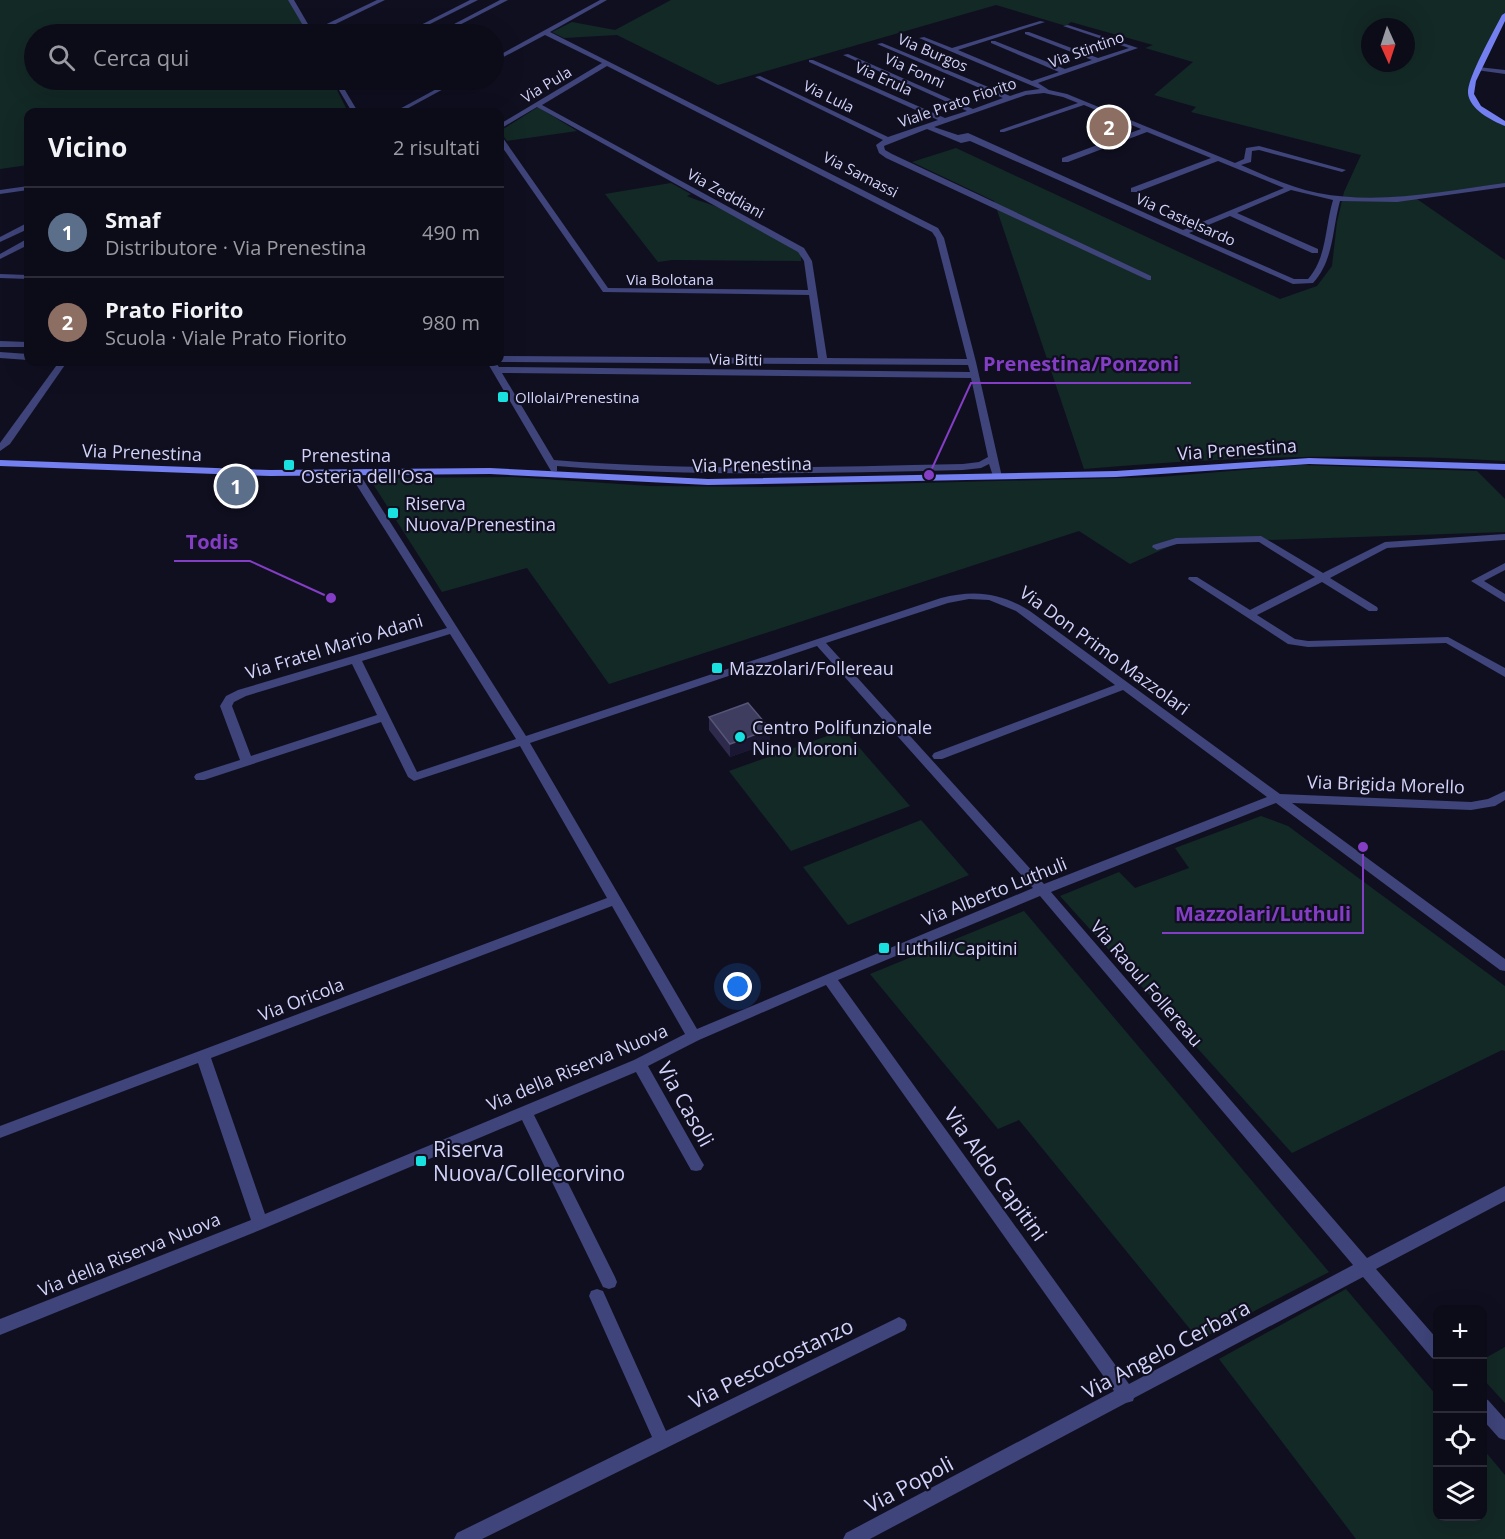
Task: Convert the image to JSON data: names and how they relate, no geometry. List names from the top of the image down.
{
  "streets": {
    "main road": ["Via Prenestina"],
    "street": [
      "Via Stintino",
      "Via Burgos",
      "Via Fonni",
      "Via Erula",
      "Via Pula",
      "Via Lula",
      "Viale Prato Fiorito",
      "Via Samassi",
      "Via Zeddiani",
      "Via Castelsardo",
      "Via Bolotana",
      "Via Bitti",
      "Via Fratel Mario Adani",
      "Via Don Primo Mazzolari",
      "Via Brigida Morello",
      "Via Alberto Luthuli",
      "Via Raoul Follereau",
      "Via Oricola",
      "Via della Riserva Nuova",
      "Via Casoli",
      "Via Aldo Capitini",
      "Via Angelo Cerbara",
      "Via Pescocostanzo",
      "Via Popoli"
    ]
  },
  "crossings": [
    ["Via Stintino", "Viale Prato Fiorito"],
    ["Via Burgos", "Viale Prato Fiorito"],
    ["Via Fonni", "Viale Prato Fiorito"],
    ["Via Erula", "Viale Prato Fiorito"],
    ["Via Pula", "Via Samassi"],
    ["Via Pula", "Via Zeddiani"],
    ["Via Lula", "Viale Prato Fiorito"],
    ["Viale Prato Fiorito", "Via Castelsardo"],
    ["Via Samassi", "Via Bitti"],
    ["Via Samassi", "Via Prenestina"],
    ["Via Zeddiani", "Via Bolotana"],
    ["Via Zeddiani", "Via Bitti"],
    ["Via Prenestina", "Via della Riserva Nuova"],
    ["Via Fratel Mario Adani", "Via della Riserva Nuova"],
    ["Via Don Primo Mazzolari", "Via Brigida Morello"],
    ["Via Don Primo Mazzolari", "Via Alberto Luthuli"],
    ["Via Don Primo Mazzolari", "Via Raoul Follereau"],
    ["Via Don Primo Mazzolari", "Via della Riserva Nuova"],
    ["Via Brigida Morello", "Via Alberto Luthuli"],
    ["Via Alberto Luthuli", "Via Raoul Follereau"],
    ["Via Alberto Luthuli", "Via della Riserva Nuova"],
    ["Via Alberto Luthuli", "Via Aldo Capitini"],
    ["Via Raoul Follereau", "Via Angelo Cerbara"],
    ["Via Oricola", "Via della Riserva Nuova"],
    ["Via della Riserva Nuova", "Via Casoli"],
    ["Via Aldo Capitini", "Via Angelo Cerbara"],
    ["Via Angelo Cerbara", "Via Popoli"]
  ],
  "places": {
    "transit": [
      "Ollolai/Prenestina",
      "Prenestina Osteria dell'Osa",
      "Riserva Nuova/Prenestina",
      "Mazzolari/Follereau",
      "Luthili/Capitini",
      "Riserva Nuova/Collecorvino"
    ],
    "other": [
      "Prenestina/Ponzoni",
      "Todis",
      "Centro Polifunzionale Nino Moroni",
      "Mazzolari/Luthuli"
    ]
  },
  "north": "bottom",
  "page": {
    "search": "Cerca qui",
    "pins": ["2", "1"],
    "heading": ["Vicino", "2 risultati"],
    "list": [
      {
        "mark": "1",
        "name": "Smaf",
        "note": "Distributore · Via Prenestina",
        "value": "490 m"
      },
      {
        "mark": "2",
        "name": "Prato Fiorito",
        "note": "Scuola · Viale Prato Fiorito",
        "value": "980 m"
      }
    ],
    "map_buttons": ["+", "−"]
  }
}
